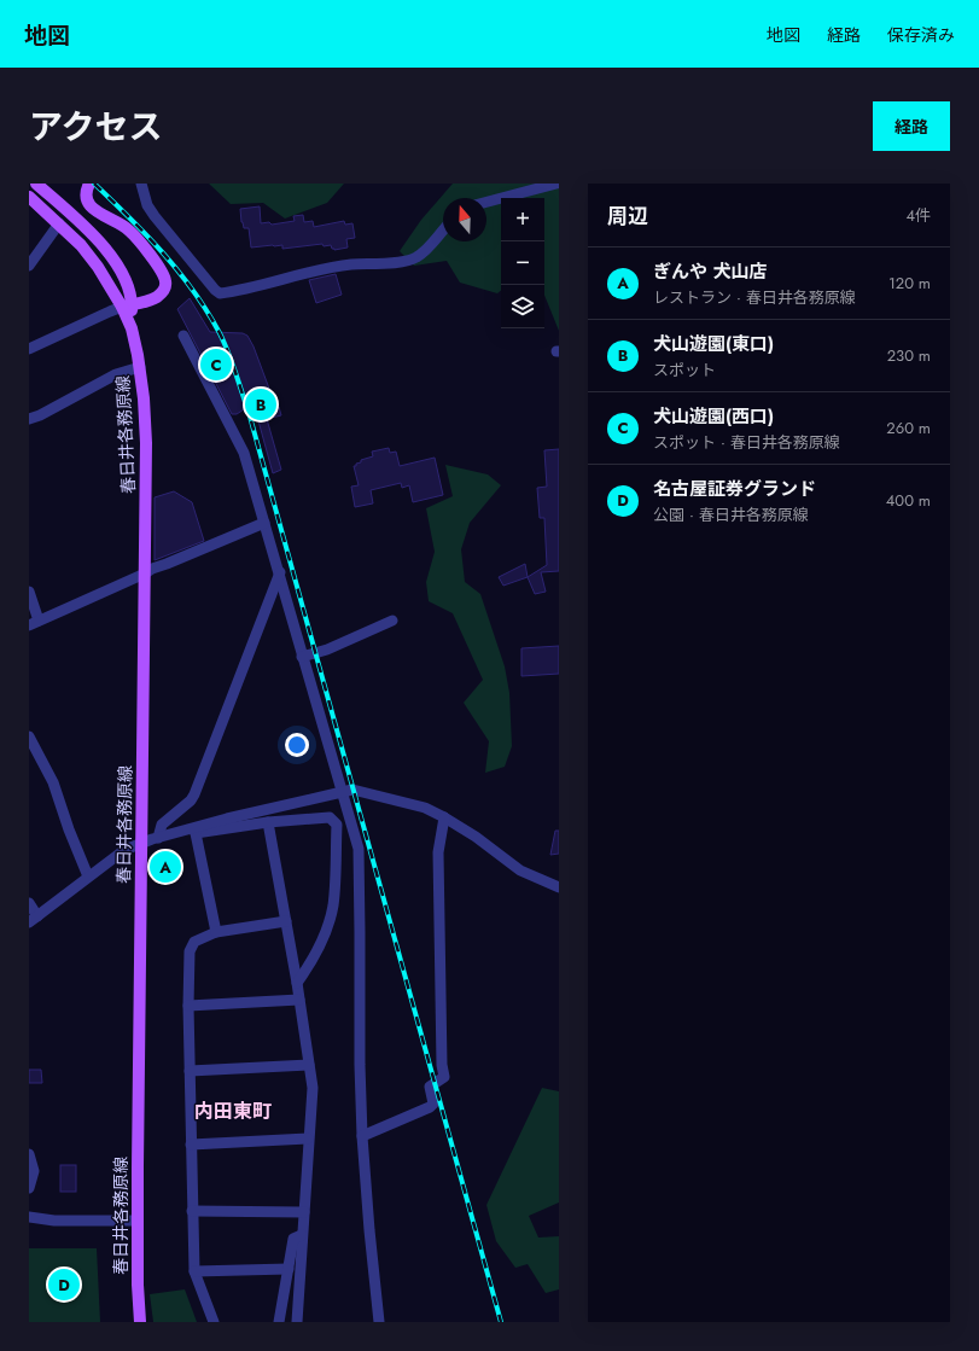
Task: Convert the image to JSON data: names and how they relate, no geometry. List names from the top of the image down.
{
  "streets": {
    "main road": ["春日井各務原線"]
  },
  "districts": ["内田東町"],
  "north": "top",
  "page": {
    "header": "地図",
    "nav": ["地図", "経路", "保存済み"],
    "title": "アクセス",
    "buttons": "経路",
    "heading": ["周辺", "4件"],
    "map_buttons": ["+", "−"],
    "list": [
      {
        "mark": "A",
        "name": "ぎんや 犬山店",
        "note": "レストラン · 春日井各務原線",
        "value": "120 m"
      },
      {
        "mark": "B",
        "name": "犬山遊園(東口)",
        "note": "スポット",
        "value": "230 m"
      },
      {
        "mark": "C",
        "name": "犬山遊園(西口)",
        "note": "スポット · 春日井各務原線",
        "value": "260 m"
      },
      {
        "mark": "D",
        "name": "名古屋証券グランド",
        "note": "公園 · 春日井各務原線",
        "value": "400 m"
      }
    ],
    "pins": [
      "C",
      "B",
      "A",
      "D"
    ]
  }
}
